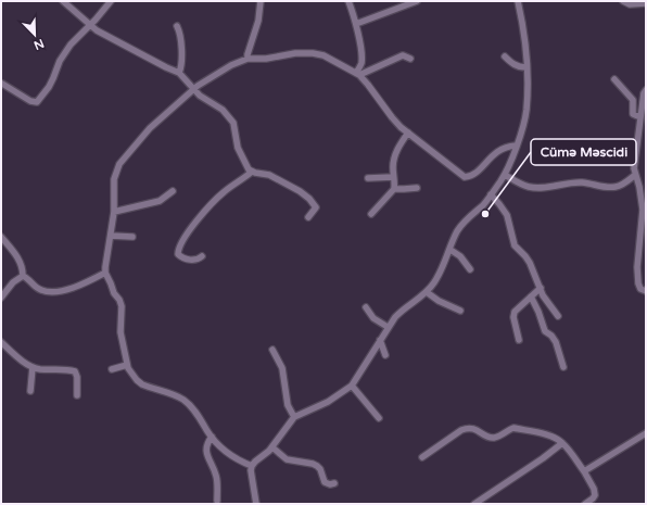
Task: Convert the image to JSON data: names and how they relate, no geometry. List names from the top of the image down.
{
  "places": ["Cümə Məscidi"],
  "north": "bottom right"
}
